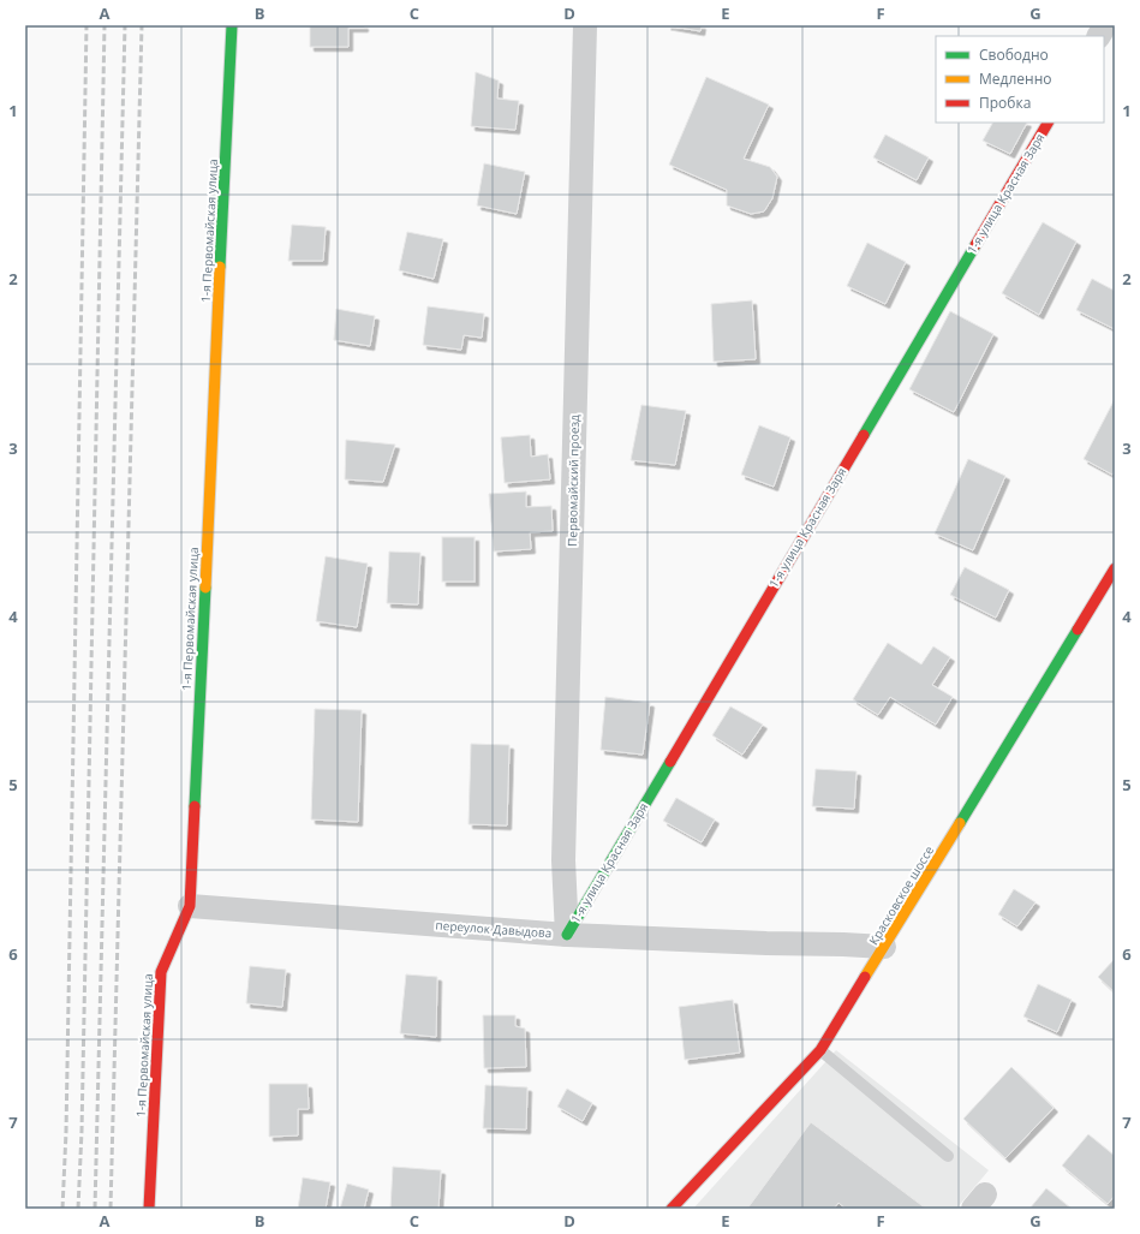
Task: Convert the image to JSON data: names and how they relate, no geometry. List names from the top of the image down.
{
  "streets": {
    "street": [
      "1-я улица Красная Заря",
      "1-я Первомайская улица",
      "Первомайский проезд",
      "Красковское шоссе",
      "переулок Давыдова"
    ]
  },
  "crossings": [
    ["1-я улица Красная Заря", "Первомайский проезд"],
    ["1-я улица Красная Заря", "переулок Давыдова"],
    ["1-я Первомайская улица", "переулок Давыдова"],
    ["Первомайский проезд", "переулок Давыдова"],
    ["Красковское шоссе", "переулок Давыдова"]
  ],
  "legend": ["Свободно", "Медленно", "Пробка"],
  "grid": {
    "columns": [
      "A",
      "B",
      "C",
      "D",
      "E",
      "F",
      "G"
    ],
    "rows": [
      "1",
      "2",
      "3",
      "4",
      "5",
      "6",
      "7"
    ]
  }
}
